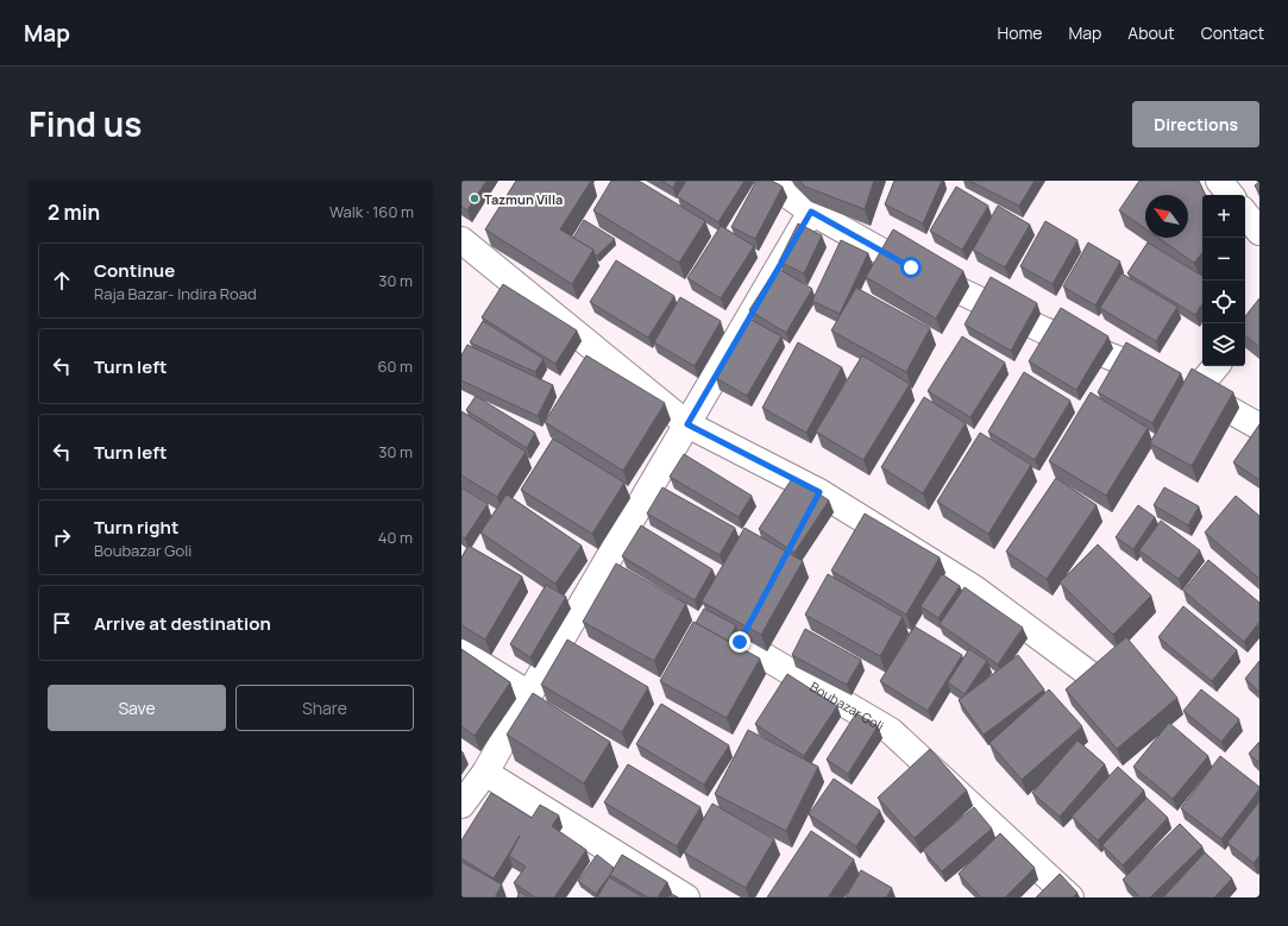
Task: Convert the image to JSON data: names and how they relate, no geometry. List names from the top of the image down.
{
  "streets": {
    "street": ["Boubazar Goli"]
  },
  "places": ["Tazmun Villa"],
  "north": "top left",
  "page": {
    "header": "Map",
    "nav": [
      "Home",
      "Map",
      "About",
      "Contact"
    ],
    "title": "Find us",
    "buttons": [
      "Directions",
      ["Save", "Share"]
    ],
    "heading": ["2 min", "Walk · 160 m"],
    "map_buttons": ["+", "−"],
    "list": [
      ["Continue", "Raja Bazar- Indira Road", "30 m"],
      ["Turn left", "60 m"],
      ["Turn left", "30 m"],
      ["Turn right", "Boubazar Goli", "40 m"],
      "Arrive at destination"
    ]
  }
}
